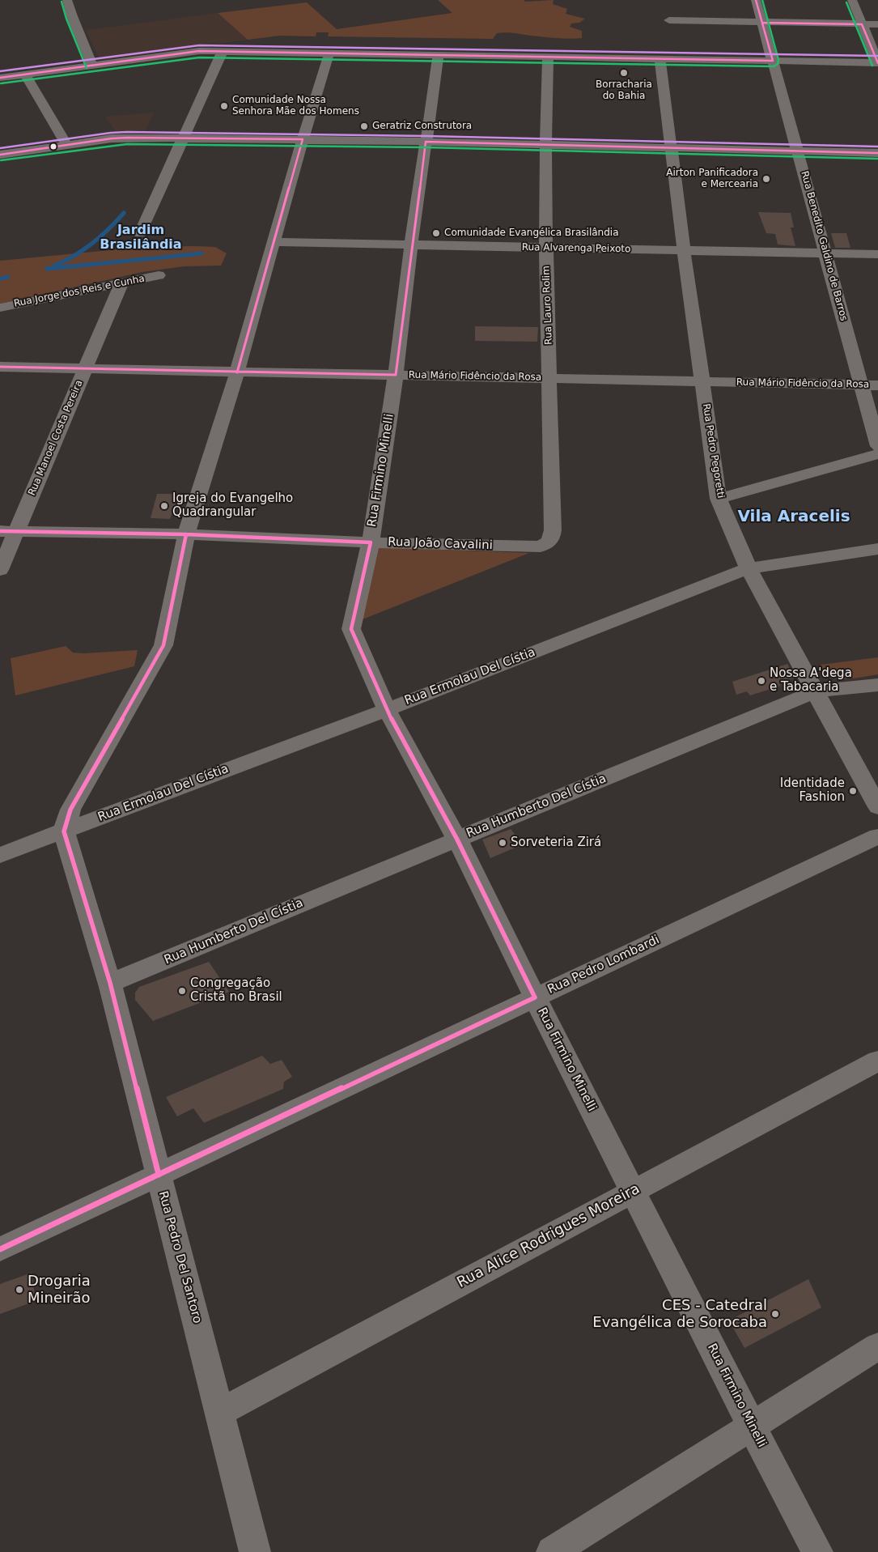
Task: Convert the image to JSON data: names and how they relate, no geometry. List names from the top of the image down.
{
  "streets": {
    "street": [
      "Rua Benedito Galdino de Barros",
      "Rua Alvarenga Peixoto",
      "Rua Jorge dos Reis e Cunha",
      "Rua Lauro Rolim",
      "Rua Mário Fidêncio da Rosa",
      "Rua Manoel Costa Pereira",
      "Rua Pedro Pegoretti",
      "Rua Firmino Minelli",
      "Rua João Cavalini",
      "Rua Ermolau Del Cístia",
      "Rua Humberto Del Cístia",
      "Rua Pedro Lombardi",
      "Rua Alice Rodrigues Moreira",
      "Rua Pedro Del Santoro"
    ]
  },
  "crossings": [
    ["Rua Benedito Galdino de Barros", "Rua Alvarenga Peixoto"],
    ["Rua Benedito Galdino de Barros", "Rua Mário Fidêncio da Rosa"],
    ["Rua Alvarenga Peixoto", "Rua Lauro Rolim"],
    ["Rua Alvarenga Peixoto", "Rua Pedro Pegoretti"],
    ["Rua Alvarenga Peixoto", "Rua Firmino Minelli"],
    ["Rua Jorge dos Reis e Cunha", "Rua Manoel Costa Pereira"],
    ["Rua Lauro Rolim", "Rua Mário Fidêncio da Rosa"],
    ["Rua Lauro Rolim", "Rua João Cavalini"],
    ["Rua Mário Fidêncio da Rosa", "Rua Manoel Costa Pereira"],
    ["Rua Mário Fidêncio da Rosa", "Rua Pedro Pegoretti"],
    ["Rua Mário Fidêncio da Rosa", "Rua Firmino Minelli"],
    ["Rua Manoel Costa Pereira", "Rua João Cavalini"],
    ["Rua Pedro Pegoretti", "Rua Ermolau Del Cístia"],
    ["Rua Pedro Pegoretti", "Rua Humberto Del Cístia"],
    ["Rua Firmino Minelli", "Rua João Cavalini"],
    ["Rua Firmino Minelli", "Rua Ermolau Del Cístia"],
    ["Rua Firmino Minelli", "Rua Humberto Del Cístia"],
    ["Rua Firmino Minelli", "Rua Pedro Lombardi"],
    ["Rua Firmino Minelli", "Rua Alice Rodrigues Moreira"],
    ["Rua Ermolau Del Cístia", "Rua Pedro Del Santoro"],
    ["Rua Humberto Del Cístia", "Rua Pedro Del Santoro"],
    ["Rua Pedro Lombardi", "Rua Pedro Del Santoro"],
    ["Rua Alice Rodrigues Moreira", "Rua Pedro Del Santoro"]
  ],
  "districts": ["Jardim Brasilândia", "Vila Aracelis"],
  "places": [
    "Borracharia do Bahia",
    "Comunidade Nossa Senhora Mãe dos Homens",
    "Geratriz Construtora",
    "Airton Panificadora e Mercearia",
    "Comunidade Evangélica Brasilândia",
    "Igreja do Evangelho Quadrangular",
    "Nossa A'dega e Tabacaria",
    "Identidade Fashion",
    "Sorveteria Zirá",
    "Congregação Cristã no Brasil",
    "Drogaria Mineirão",
    "CES - Catedral Evangélica de Sorocaba"
  ]
}
